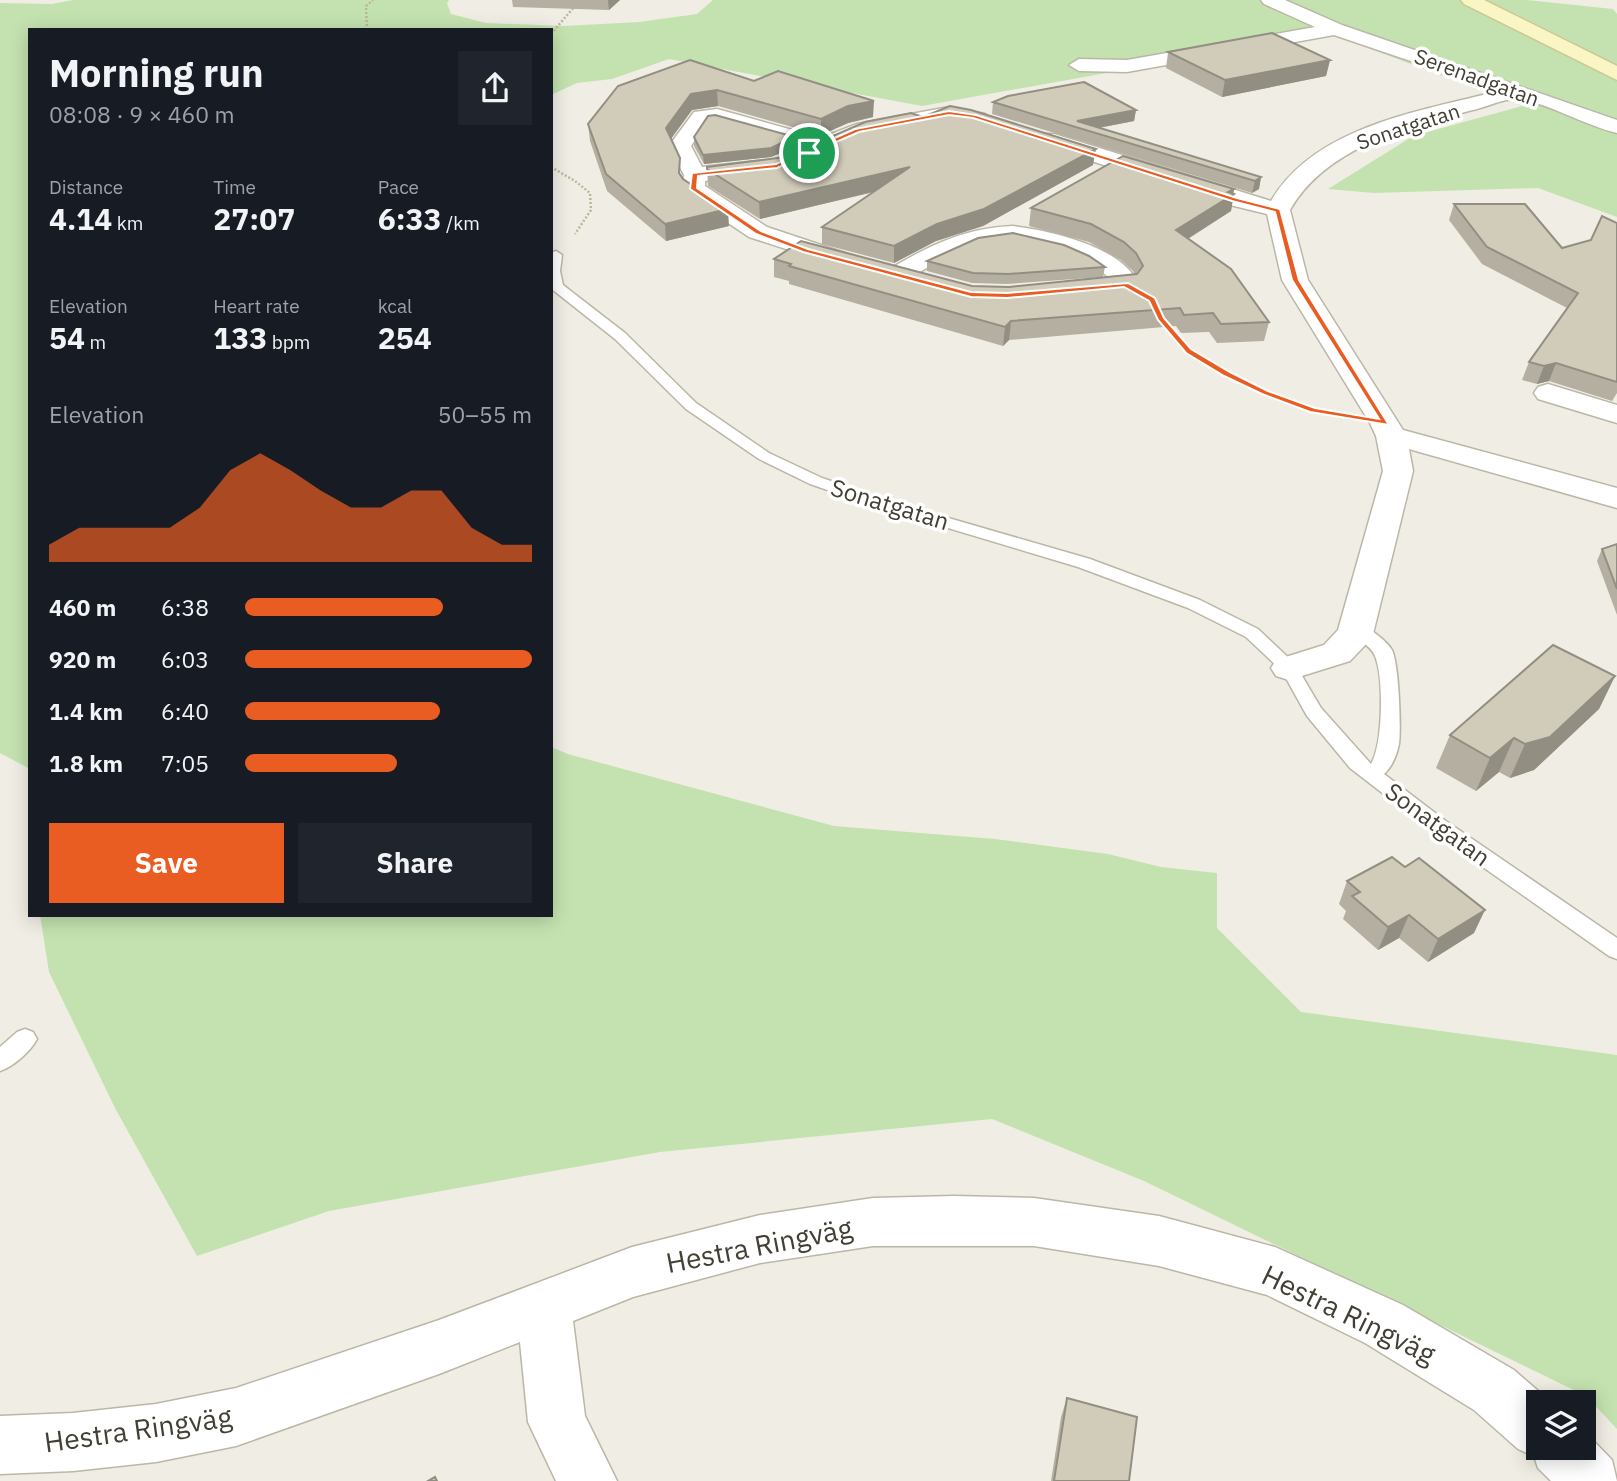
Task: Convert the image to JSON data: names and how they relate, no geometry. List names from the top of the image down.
{
  "streets": {
    "street": ["Serenadgatan", "Sonatgatan", "Hestra Ringväg"]
  },
  "crossings": [
    ["Serenadgatan", "Sonatgatan"]
  ],
  "page": {
    "heading": ["Morning run", "08:08 · 9 × 460 m"],
    "stats": [
      ["Distance", "4.14 km"],
      ["Time", "27:07"],
      ["Pace", "6:33 /km"],
      ["Elevation", "54 m"],
      ["Heart rate", "133 bpm"],
      ["kcal", "254"]
    ],
    "chart": ["Elevation", "50–55 m"],
    "list": [
      {
        "name": "460 m",
        "note": "6:38"
      },
      {
        "name": "920 m",
        "note": "6:03"
      },
      {
        "name": "1.4 km",
        "note": "6:40"
      },
      {
        "name": "1.8 km",
        "note": "7:05"
      }
    ],
    "buttons": ["Save", "Share"]
  }
}
